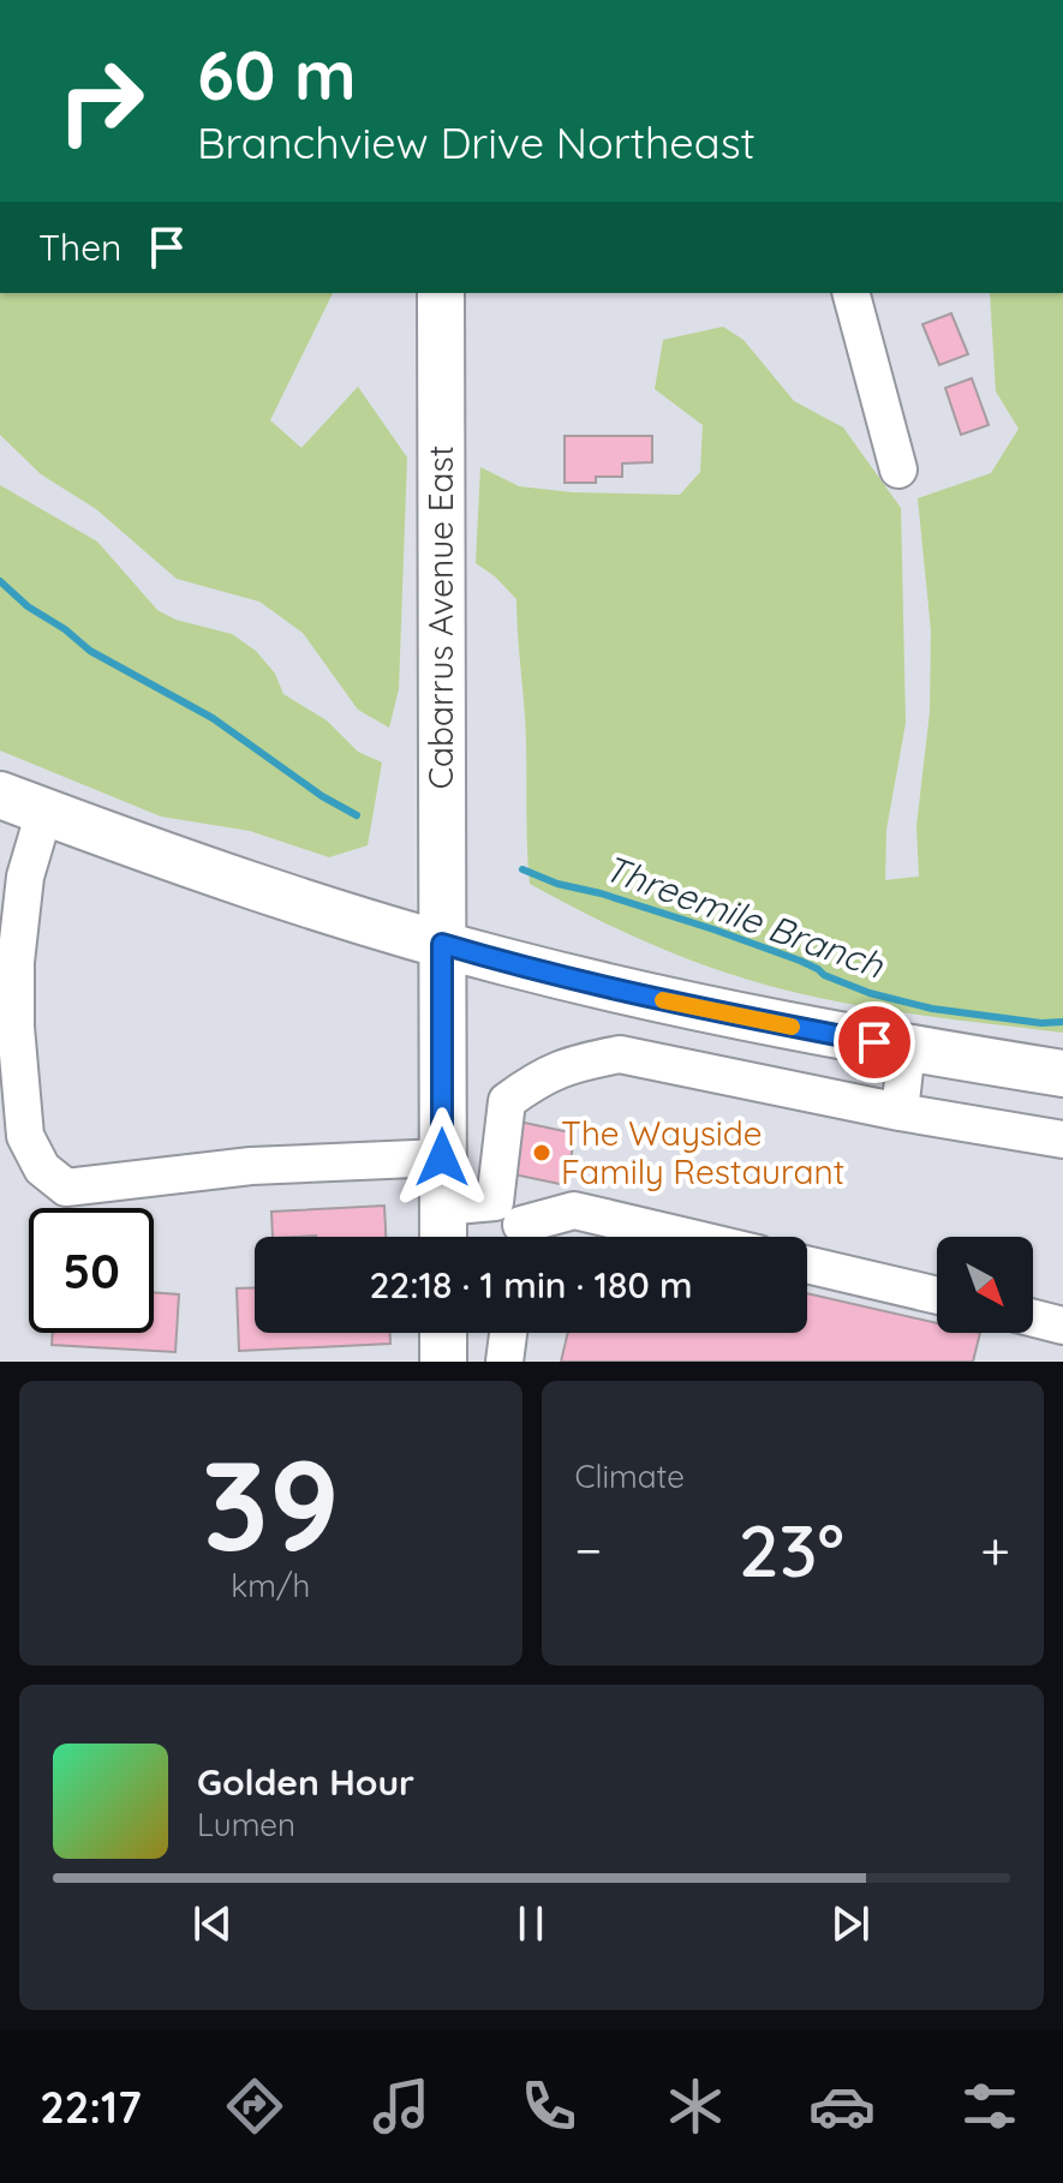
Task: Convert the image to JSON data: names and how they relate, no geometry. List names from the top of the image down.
{
  "streets": {
    "main road": ["Cabarrus Avenue East"]
  },
  "water": ["Threemile Branch"],
  "places": ["The Wayside Family Restaurant"],
  "north": "bottom right",
  "page": {
    "turn": ["60 m", "Branchview Drive Northeast"],
    "then": "Then",
    "limit": "50",
    "trip": "22:18 · 1 min · 180 m",
    "tile": [
      ["39", "km/h"],
      "Climate"
    ],
    "heat": ["−", "23°", "+"],
    "song": ["Golden Hour", "Lumen"],
    "tabs": "22:17"
  }
}
